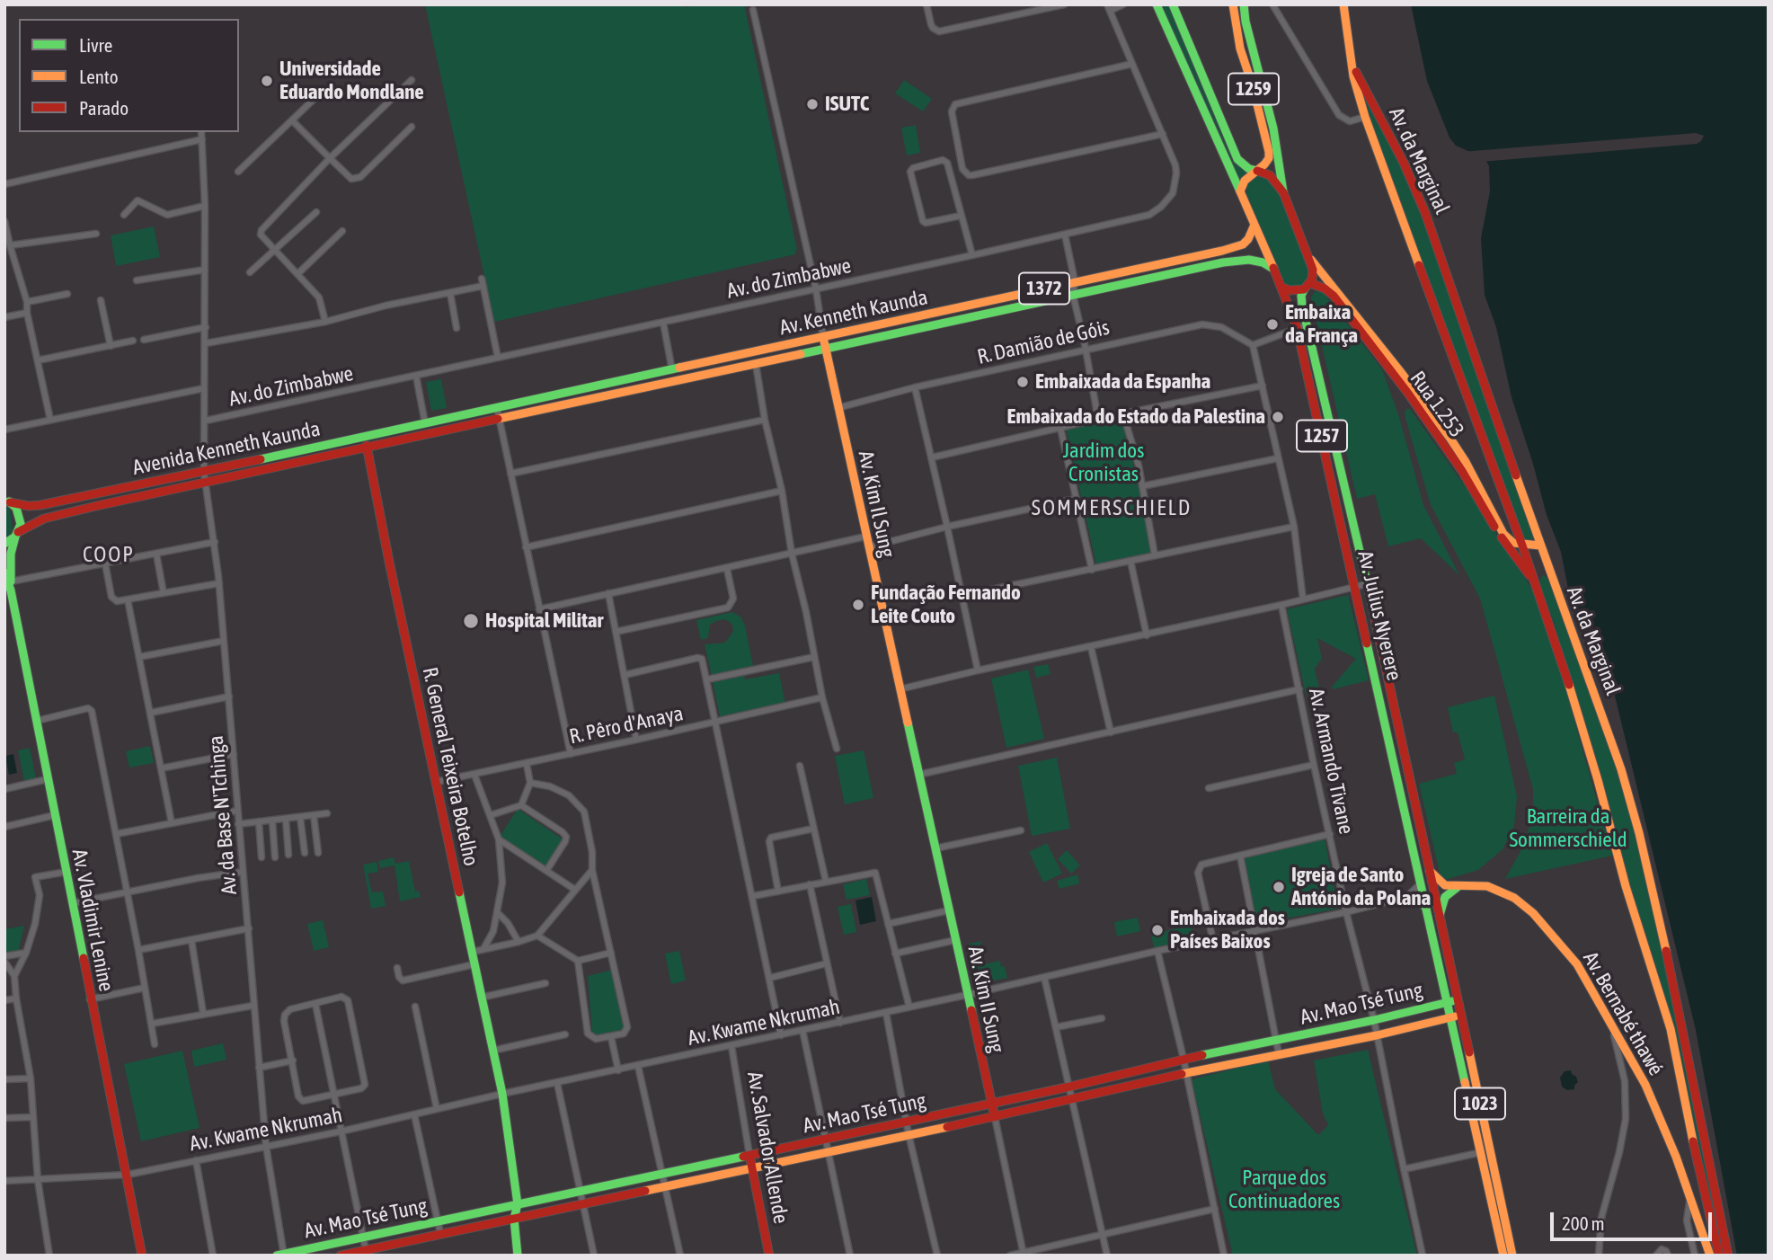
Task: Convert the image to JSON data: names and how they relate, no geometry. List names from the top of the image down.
{
  "streets": {
    "main road": [
      "1259",
      "Av. da Marginal",
      "1372",
      "Av. Kenneth Kaunda",
      "Rua 1.253",
      "1257",
      "Avenida Kenneth Kaunda",
      "Av. Kim Il Sung",
      "Av. Julius Nyerere",
      "R. General Teixeira Botelho",
      "Av. Vladimir Lenine",
      "Av. Kim II Sung",
      "Av. Mao Tsé Tung",
      "Av. Bernabé thawé",
      "1023",
      "Av. Salvador Allende"
    ],
    "street": [
      "Av. do Zimbabwe",
      "R. Damião de Góis",
      "R. Pêro d'Anaya",
      "Av. Armando Tivane",
      "Av. da Base N'Tchinga",
      "Av. Kwame Nkrumah"
    ]
  },
  "crossings": [
    ["Av. da Marginal", "Rua 1.253"],
    ["Av. do Zimbabwe", "Av. da Base N'Tchinga"],
    ["1372", "Av. Julius Nyerere"],
    ["Av. Kenneth Kaunda", "Avenida Kenneth Kaunda"],
    ["Av. Kenneth Kaunda", "Av. Kim Il Sung"],
    ["Av. Kenneth Kaunda", "Av. Julius Nyerere"],
    ["R. Damião de Góis", "Av. Kim Il Sung"],
    ["Rua 1.253", "Av. Julius Nyerere"],
    ["Avenida Kenneth Kaunda", "R. General Teixeira Botelho"],
    ["Avenida Kenneth Kaunda", "Av. da Base N'Tchinga"],
    ["Avenida Kenneth Kaunda", "Av. Vladimir Lenine"],
    ["Av. Kim Il Sung", "Av. Kim II Sung"],
    ["Av. Julius Nyerere", "Av. Mao Tsé Tung"],
    ["Av. Julius Nyerere", "Av. Kwame Nkrumah"],
    ["R. Pêro d'Anaya", "R. General Teixeira Botelho"],
    ["Av. Armando Tivane", "Av. Mao Tsé Tung"],
    ["Av. Armando Tivane", "Av. Kwame Nkrumah"],
    ["R. General Teixeira Botelho", "Av. Mao Tsé Tung"],
    ["R. General Teixeira Botelho", "Av. Kwame Nkrumah"],
    ["Av. da Base N'Tchinga", "Av. Mao Tsé Tung"],
    ["Av. da Base N'Tchinga", "Av. Kwame Nkrumah"],
    ["Av. Vladimir Lenine", "Av. Kwame Nkrumah"],
    ["Av. Kim II Sung", "Av. Mao Tsé Tung"],
    ["Av. Kim II Sung", "Av. Kwame Nkrumah"],
    ["Av. Mao Tsé Tung", "Av. Salvador Allende"],
    ["Av. Kwame Nkrumah", "Av. Salvador Allende"]
  ],
  "districts": ["SOMMERSCHIELD", "COOP"],
  "parks": ["Jardim dos Cronistas", "Barreira da Sommerschield", "Parque dos Continuadores"],
  "places": [
    "Universidade Eduardo Mondlane",
    "ISUTC",
    "Embaixa da França",
    "Embaixada da Espanha",
    "Embaixada do Estado da Palestina",
    "Fundação Fernando Leite Couto",
    "Hospital Militar",
    "Igreja de Santo António da Polana",
    "Embaixada dos Países Baixos"
  ],
  "legend": ["Livre", "Lento", "Parado"],
  "scale_bar": "200 m"
}
